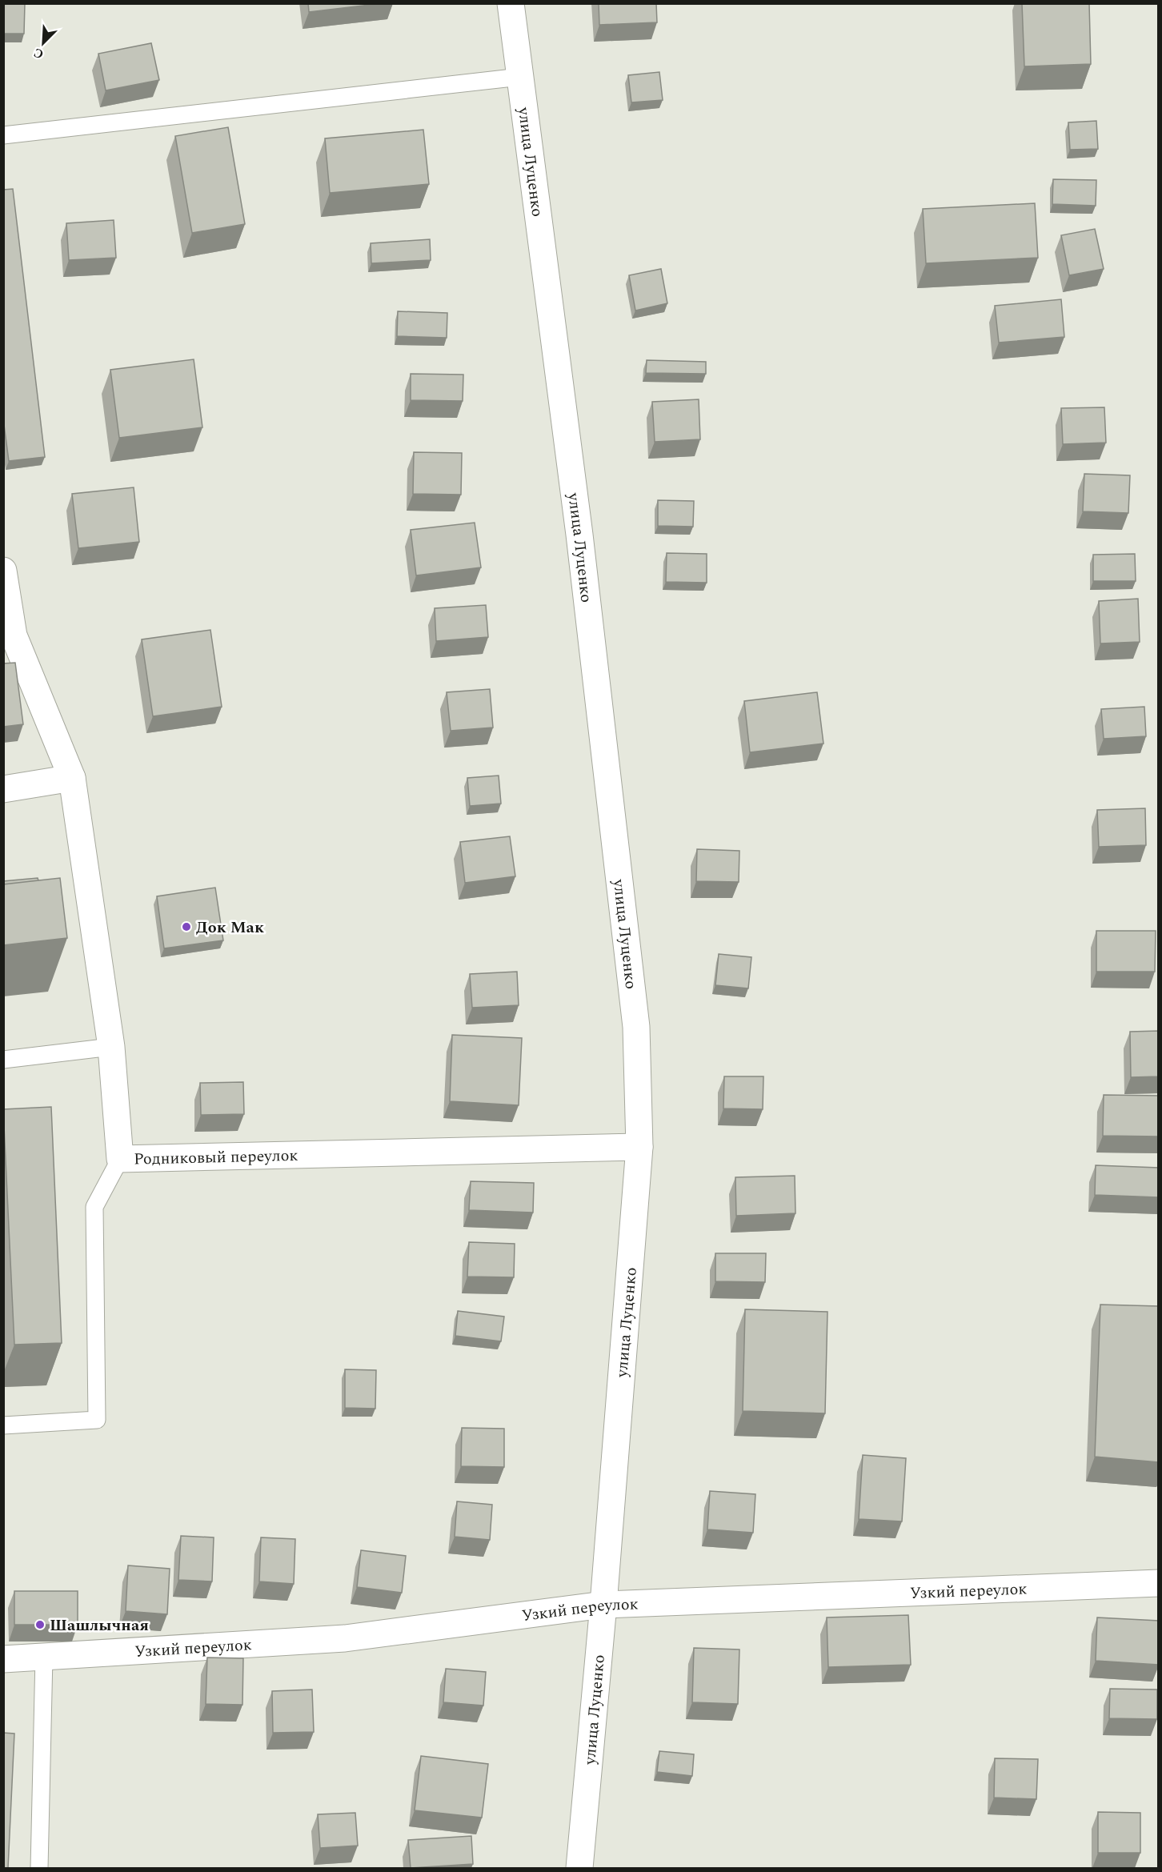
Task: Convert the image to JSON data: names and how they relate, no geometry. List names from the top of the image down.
{
  "streets": {
    "street": ["улица Луценко", "Родниковый переулок", "Узкий переулок"]
  },
  "crossings": [
    ["улица Луценко", "Родниковый переулок"],
    ["улица Луценко", "Узкий переулок"]
  ],
  "places": ["Док Мак", "Шашлычная"],
  "north": "bottom left"
}
